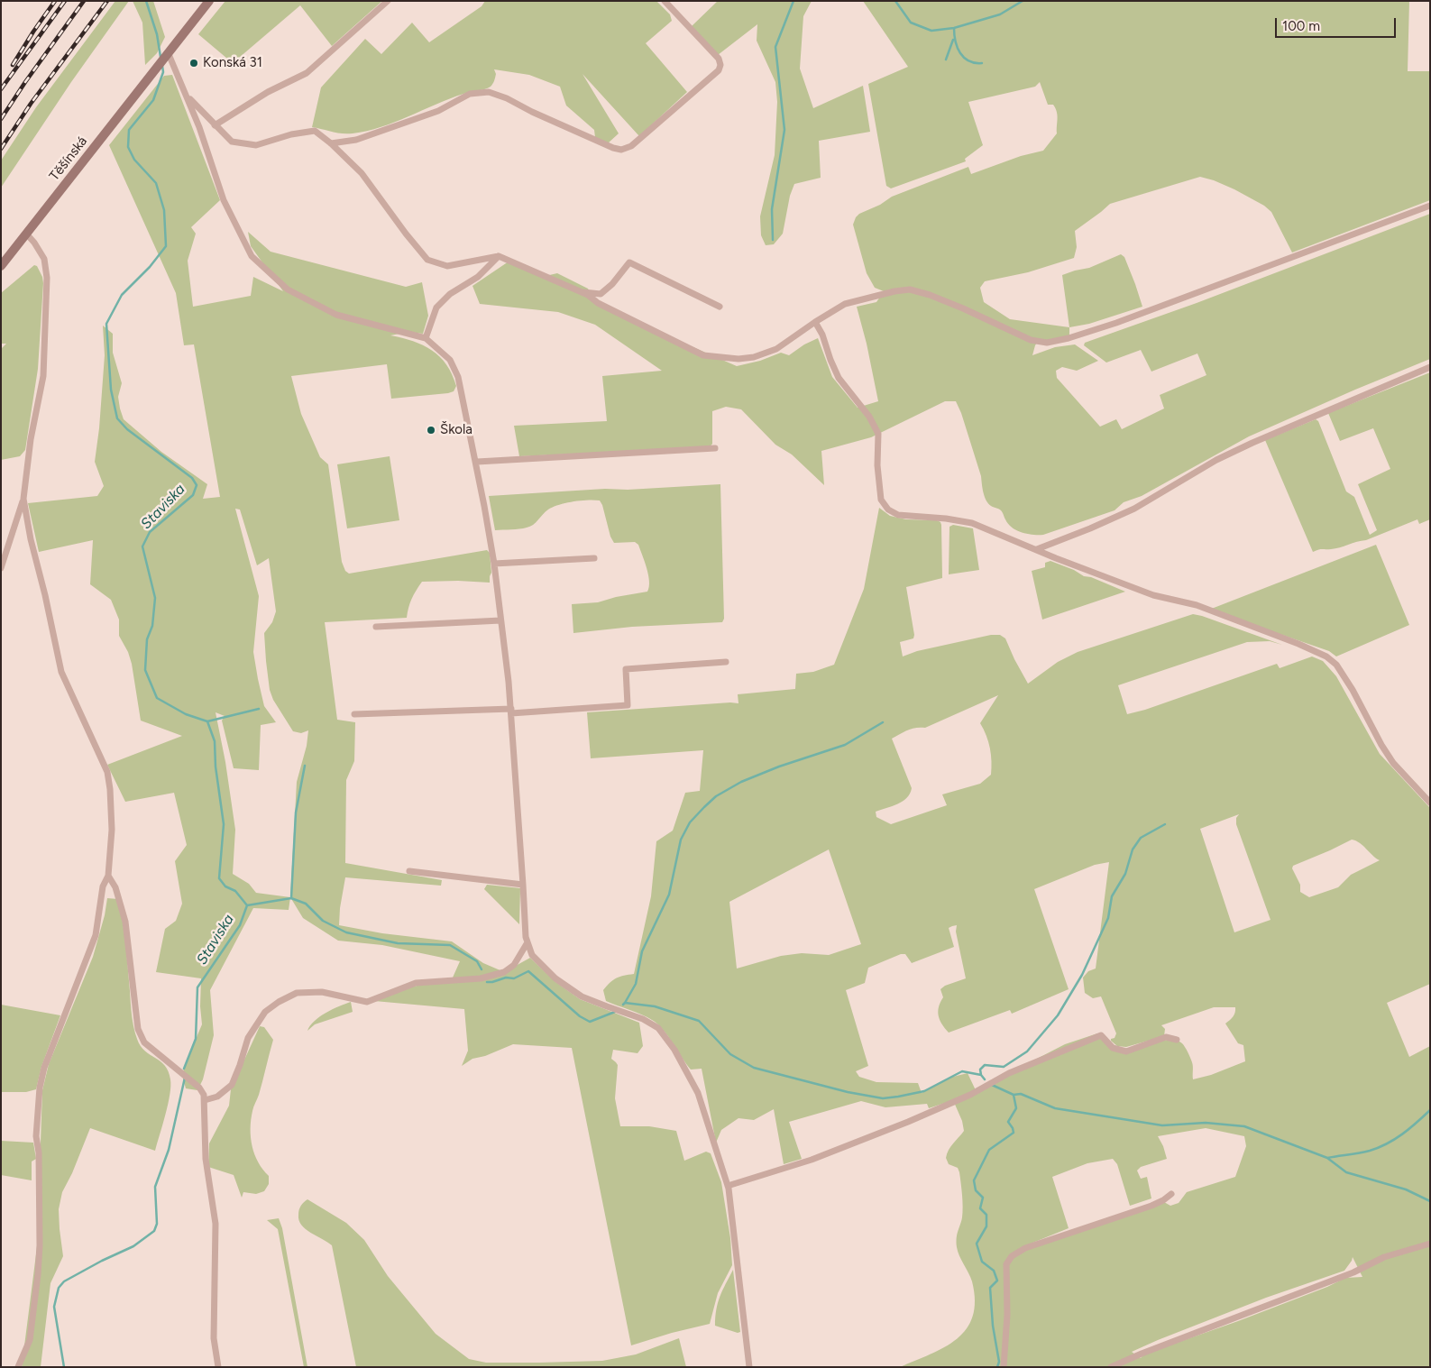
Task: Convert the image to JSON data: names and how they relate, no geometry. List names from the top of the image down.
{
  "streets": {
    "main road": ["Těšínská"]
  },
  "water": ["Staviska"],
  "places": ["Konská 31", "Škola"],
  "scale_bar": "100 m"
}
